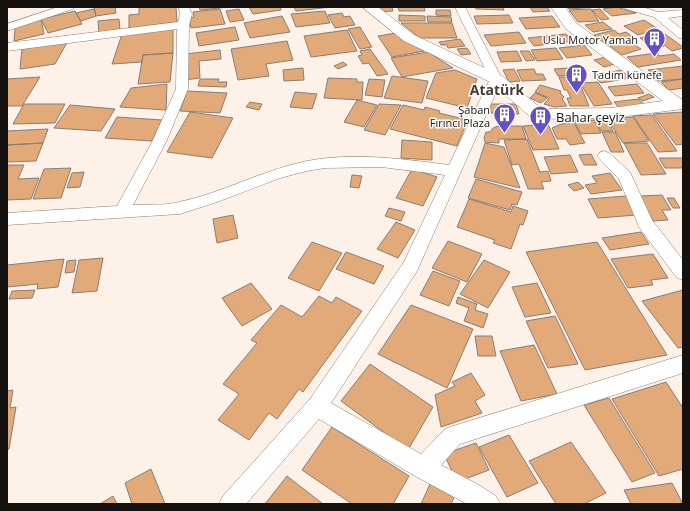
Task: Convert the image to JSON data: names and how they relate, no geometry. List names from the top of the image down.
{
  "districts": ["Atatürk"],
  "places": {
    "building": [
      "Uslu Motor Yamah",
      "Tadım künefe",
      "Şaban Fırıncı Plaza",
      "Bahar çeyiz"
    ]
  }
}
